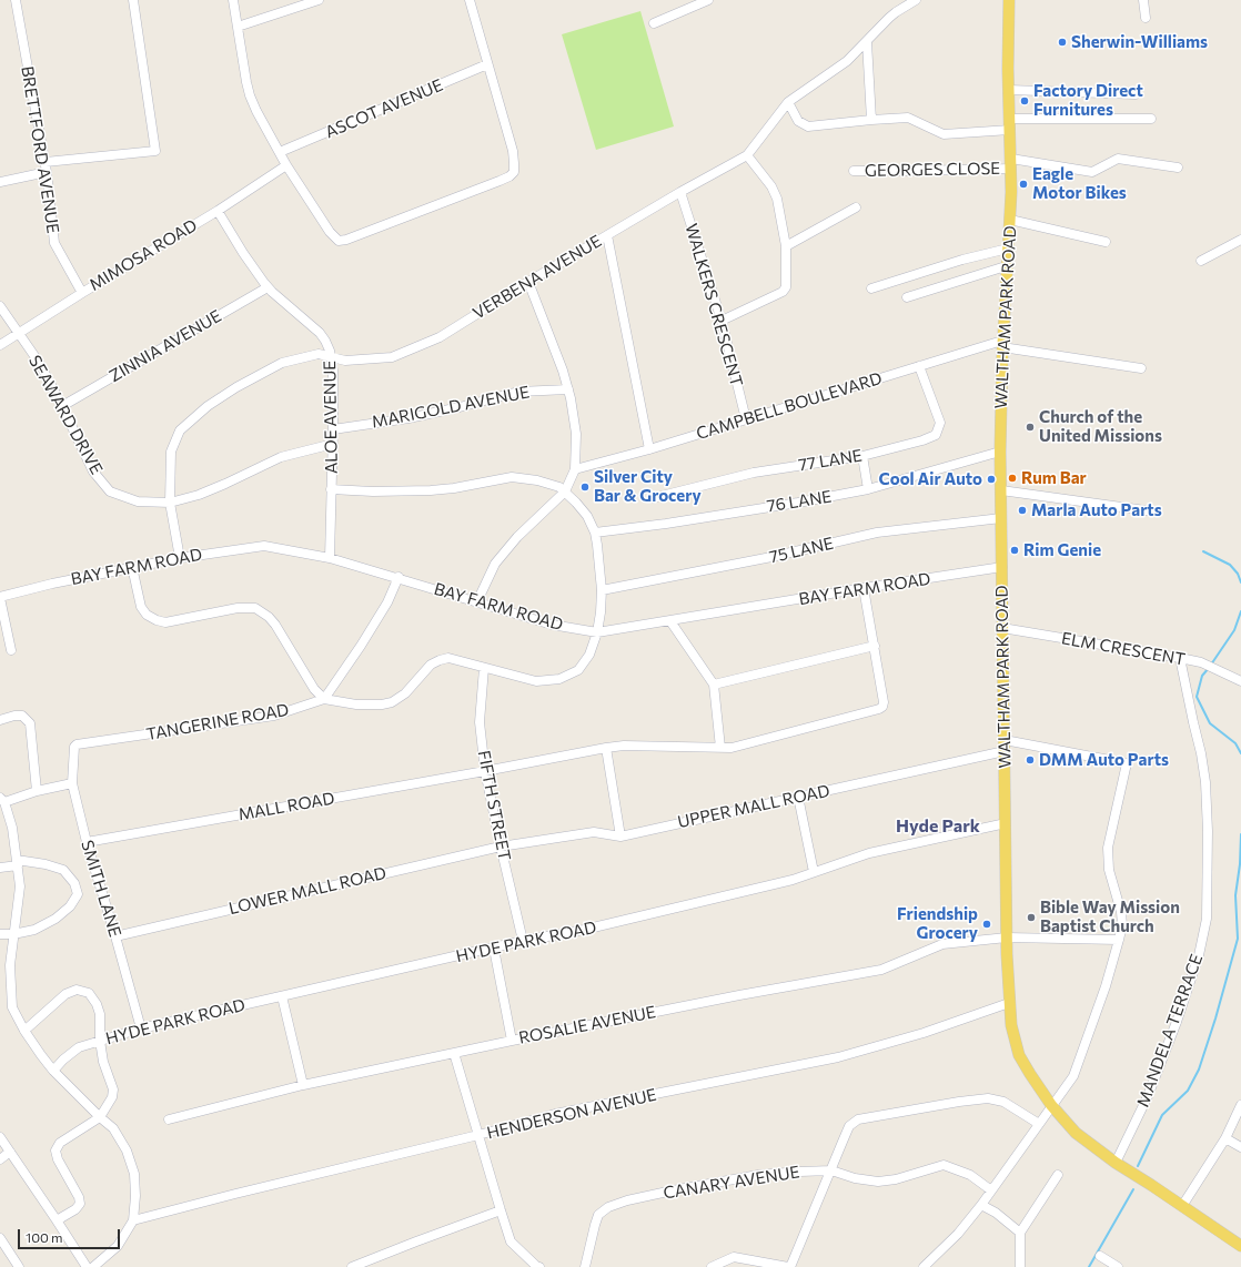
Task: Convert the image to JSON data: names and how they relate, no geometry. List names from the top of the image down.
{
  "streets": {
    "main road": ["WALTHAM PARK ROAD"],
    "street": [
      "ASCOT AVENUE",
      "BRETTFORD AVENUE",
      "GEORGES CLOSE",
      "MIMOSA ROAD",
      "VERBENA AVENUE",
      "WALKERS CRESCENT",
      "ZINNIA AVENUE",
      "CAMPBELL BOULEVARD",
      "MARIGOLD AVENUE",
      "SEAWARD DRIVE",
      "ALOE AVENUE",
      "77 LANE",
      "76 LANE",
      "75 LANE",
      "BAY FARM ROAD",
      "ELM CRESCENT",
      "TANGERINE ROAD",
      "FIFTH STREET",
      "MALL ROAD",
      "UPPER MALL ROAD",
      "SMITH LANE",
      "LOWER MALL ROAD",
      "HYDE PARK ROAD",
      "ROSALIE AVENUE",
      "MANDELA TERRACE",
      "HENDERSON AVENUE",
      "CANARY AVENUE"
    ]
  },
  "crossings": [
    ["BRETTFORD AVENUE", "MIMOSA ROAD"],
    ["GEORGES CLOSE", "WALTHAM PARK ROAD"],
    ["MIMOSA ROAD", "SEAWARD DRIVE"],
    ["MIMOSA ROAD", "ALOE AVENUE"],
    ["VERBENA AVENUE", "WALKERS CRESCENT"],
    ["VERBENA AVENUE", "SEAWARD DRIVE"],
    ["VERBENA AVENUE", "ALOE AVENUE"],
    ["WALKERS CRESCENT", "CAMPBELL BOULEVARD"],
    ["WALTHAM PARK ROAD", "CAMPBELL BOULEVARD"],
    ["WALTHAM PARK ROAD", "76 LANE"],
    ["WALTHAM PARK ROAD", "75 LANE"],
    ["WALTHAM PARK ROAD", "BAY FARM ROAD"],
    ["WALTHAM PARK ROAD", "ELM CRESCENT"],
    ["WALTHAM PARK ROAD", "UPPER MALL ROAD"],
    ["WALTHAM PARK ROAD", "HYDE PARK ROAD"],
    ["WALTHAM PARK ROAD", "ROSALIE AVENUE"],
    ["WALTHAM PARK ROAD", "MANDELA TERRACE"],
    ["WALTHAM PARK ROAD", "HENDERSON AVENUE"],
    ["ZINNIA AVENUE", "SEAWARD DRIVE"],
    ["ZINNIA AVENUE", "ALOE AVENUE"],
    ["CAMPBELL BOULEVARD", "77 LANE"],
    ["MARIGOLD AVENUE", "ALOE AVENUE"],
    ["SEAWARD DRIVE", "ALOE AVENUE"],
    ["ALOE AVENUE", "BAY FARM ROAD"],
    ["BAY FARM ROAD", "MALL ROAD"],
    ["ELM CRESCENT", "MANDELA TERRACE"],
    ["TANGERINE ROAD", "SMITH LANE"],
    ["FIFTH STREET", "MALL ROAD"],
    ["FIFTH STREET", "UPPER MALL ROAD"],
    ["FIFTH STREET", "LOWER MALL ROAD"],
    ["FIFTH STREET", "HYDE PARK ROAD"],
    ["MALL ROAD", "SMITH LANE"],
    ["UPPER MALL ROAD", "LOWER MALL ROAD"],
    ["SMITH LANE", "LOWER MALL ROAD"],
    ["SMITH LANE", "HYDE PARK ROAD"]
  ],
  "districts": ["Hyde Park"],
  "places": [
    "Sherwin-Williams",
    "Factory Direct Furnitures",
    "Eagle Motor Bikes",
    "Church of the United Missions",
    "Rum Bar",
    "Cool Air Auto",
    "Silver City Bar & Grocery",
    "Marla Auto Parts",
    "Rim Genie",
    "DMM Auto Parts",
    "Bible Way Mission Baptist Church",
    "Friendship Grocery"
  ],
  "scale_bar": "100 m"
}
